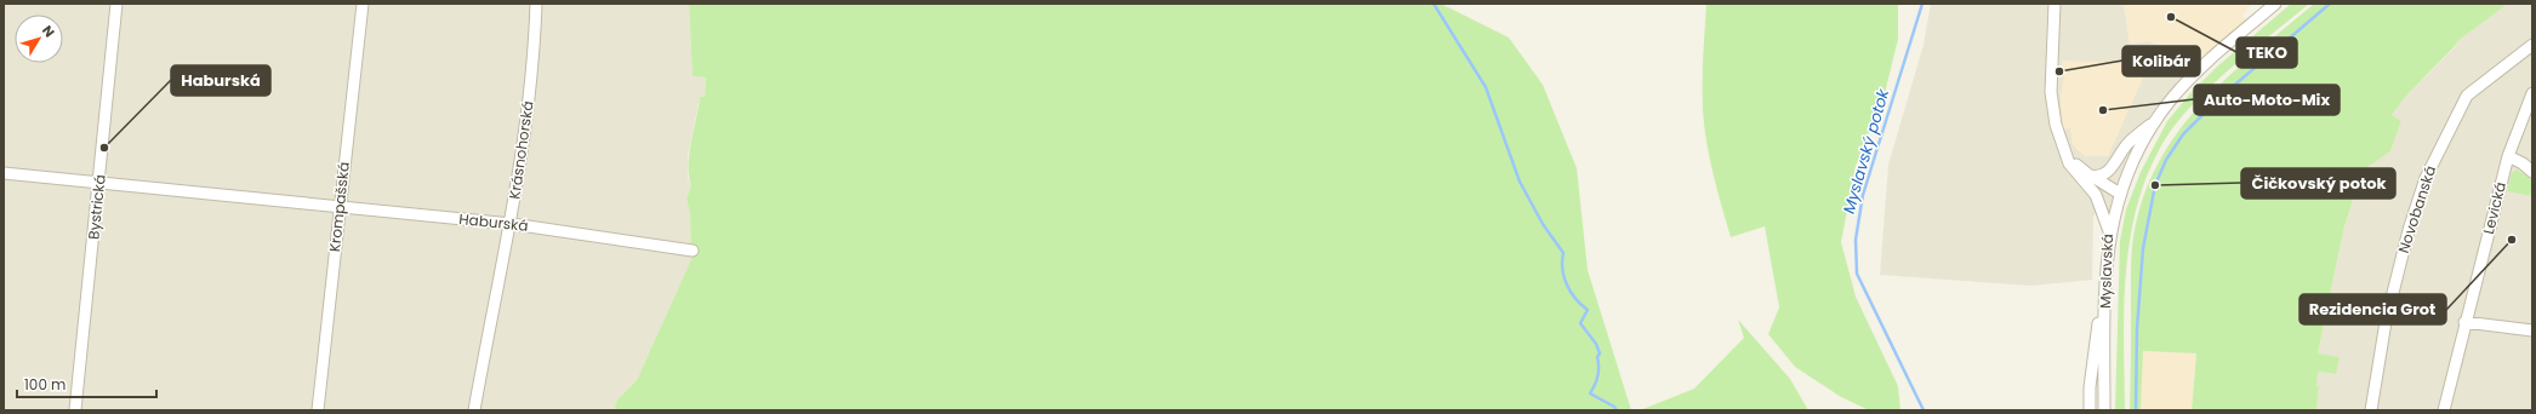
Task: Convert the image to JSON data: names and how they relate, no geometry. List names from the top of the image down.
{
  "streets": {
    "street": [
      "Krásnohorská",
      "Bystrická",
      "Krompašská",
      "Levická",
      "Novobanská",
      "Haburská",
      "Myslavská"
    ]
  },
  "crossings": [
    ["Krásnohorská", "Haburská"],
    ["Bystrická", "Haburská"],
    ["Krompašská", "Haburská"]
  ],
  "water": ["Myslavský potok"],
  "places": [
    "TEKO",
    "Kolibár",
    "Auto-Moto-Mix",
    "Haburská",
    "Čičkovský potok",
    "Rezidencia Grot"
  ],
  "scale_bar": "100 m",
  "north": "top right"
}
